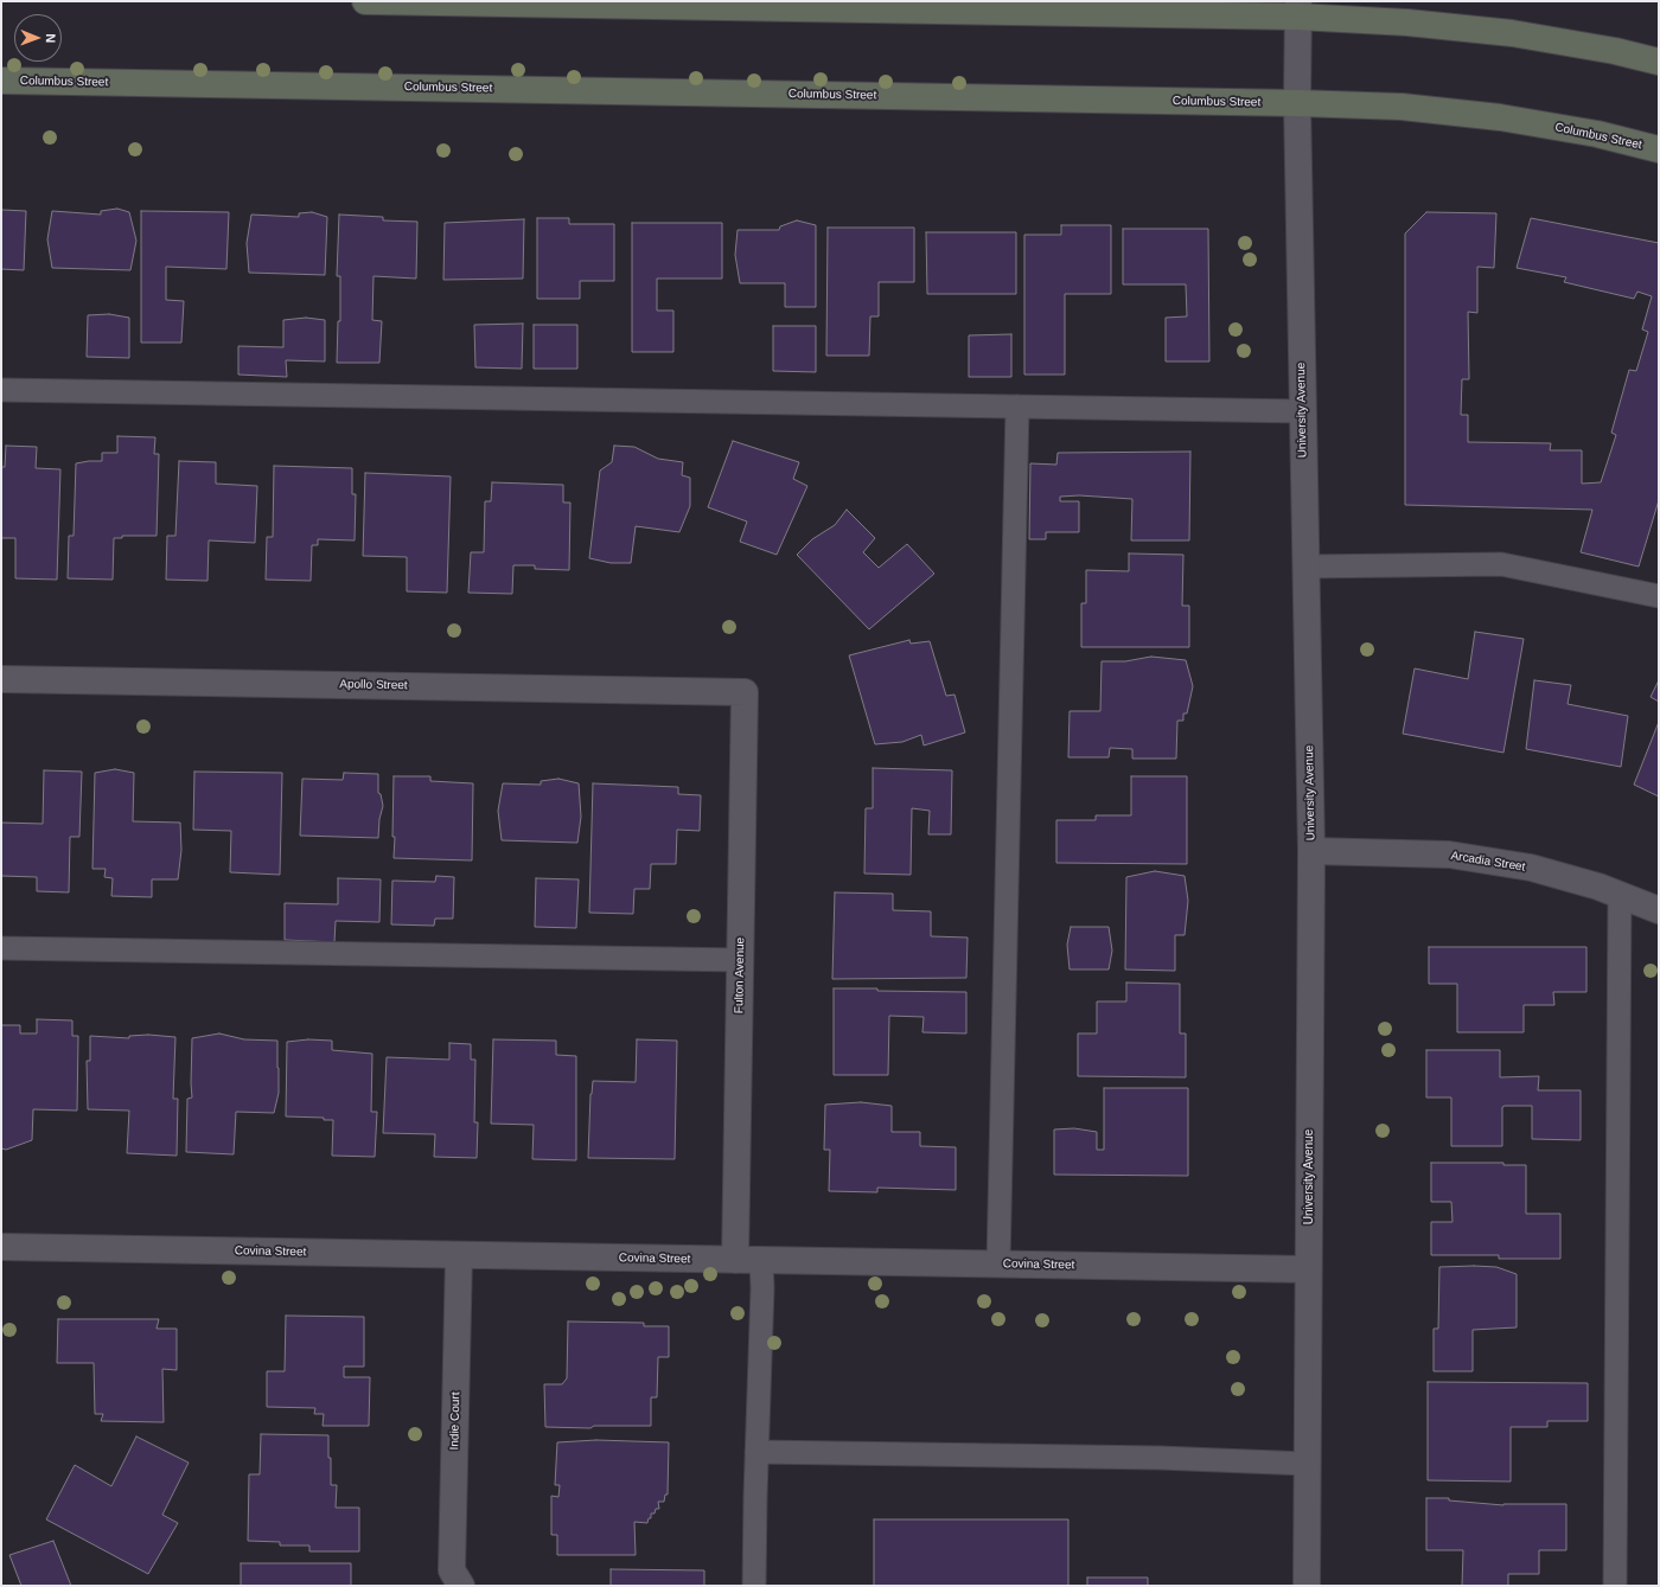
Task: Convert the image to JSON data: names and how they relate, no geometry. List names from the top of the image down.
{
  "streets": {
    "main road": ["Columbus Street"],
    "street": [
      "University Avenue",
      "Apollo Street",
      "Arcadia Street",
      "Fulton Avenue",
      "Covina Street",
      "Indie Court"
    ]
  },
  "crossings": [
    ["Columbus Street", "University Avenue"],
    ["University Avenue", "Arcadia Street"],
    ["University Avenue", "Covina Street"],
    ["Apollo Street", "Fulton Avenue"],
    ["Fulton Avenue", "Covina Street"],
    ["Covina Street", "Indie Court"]
  ],
  "north": "right"
}
